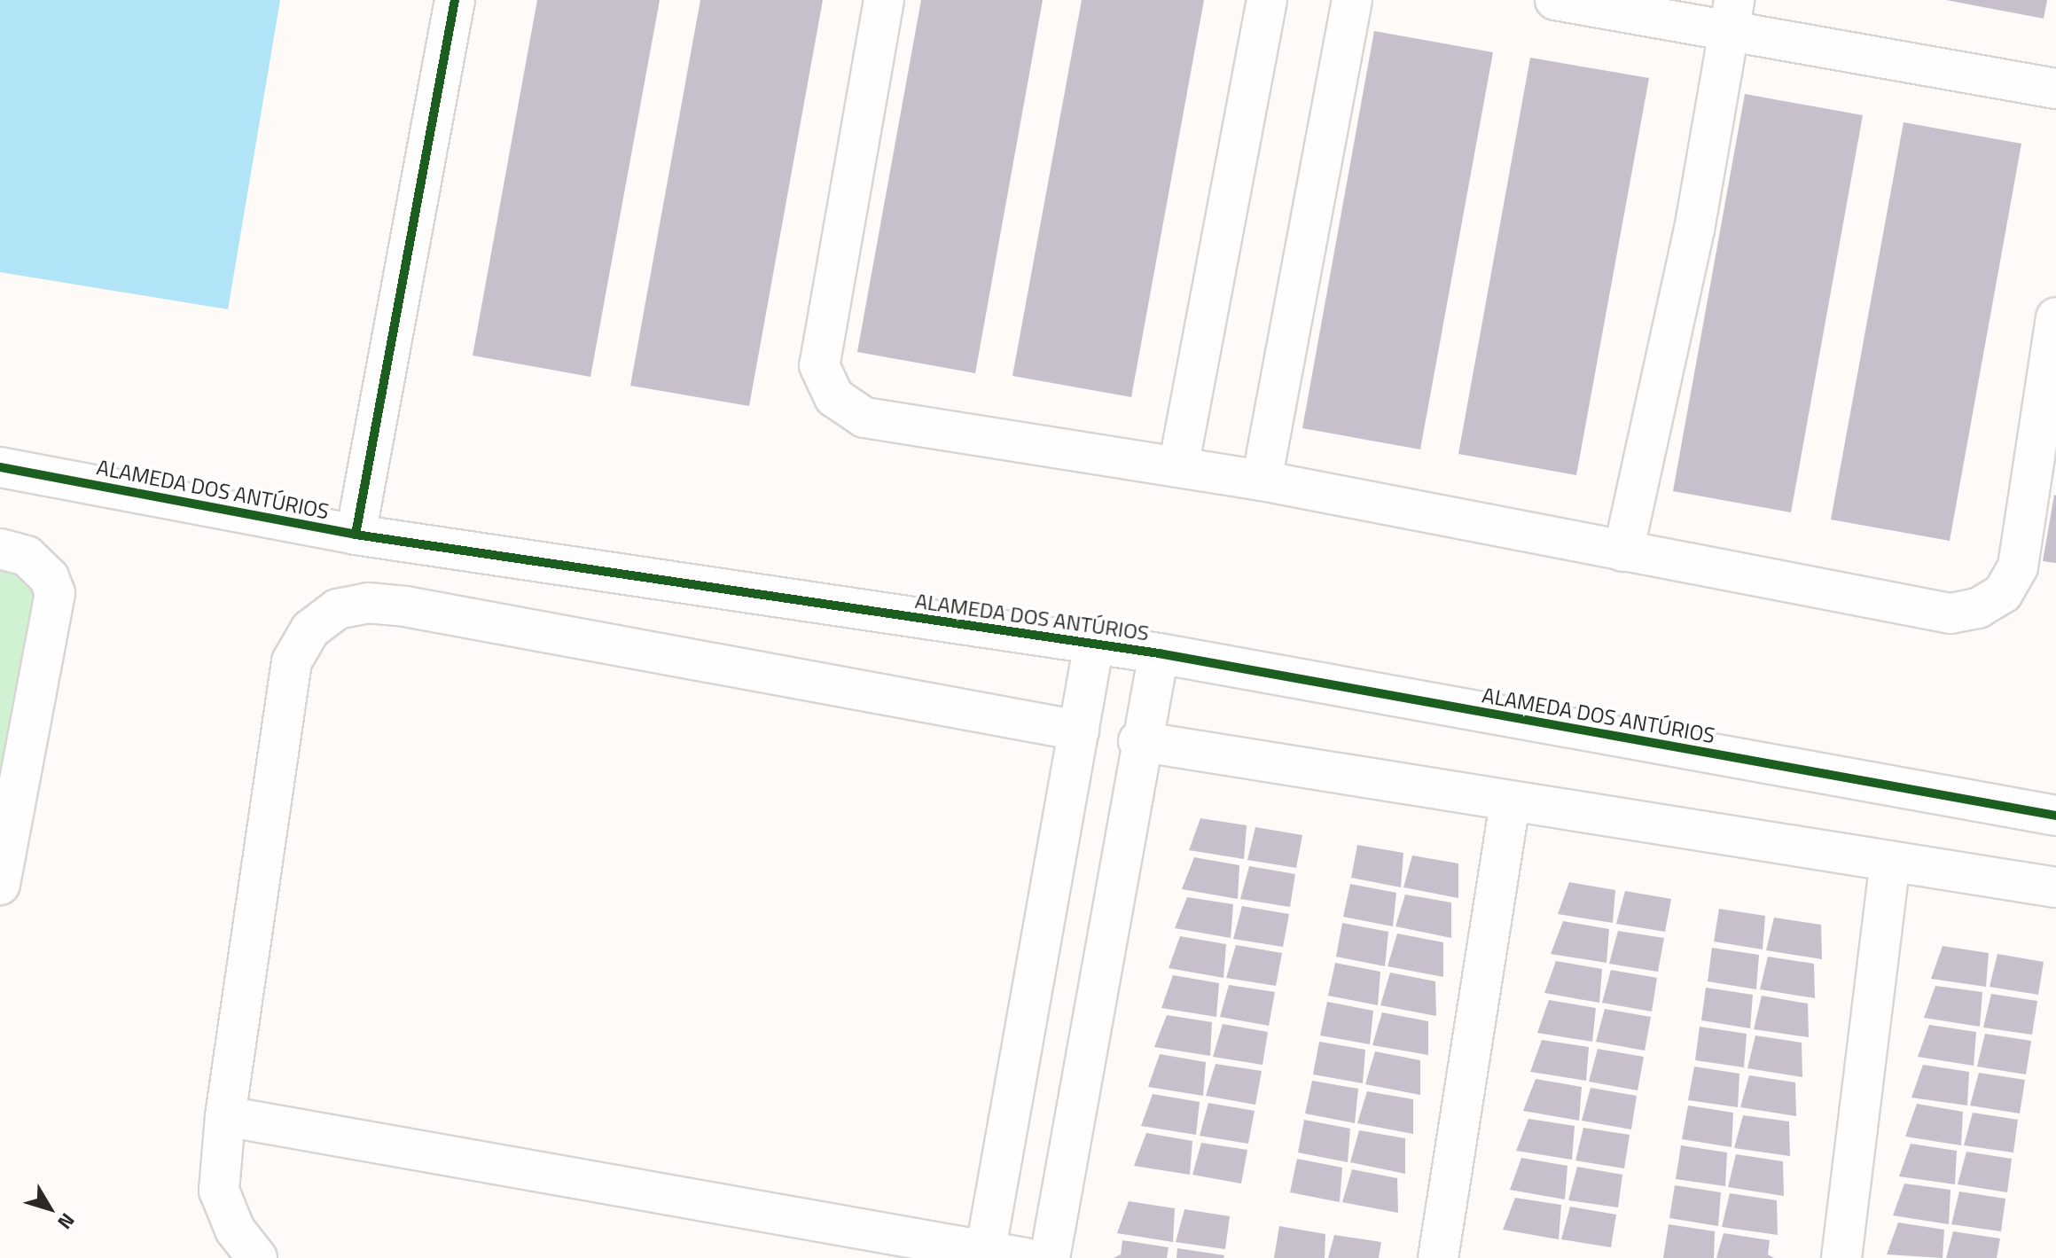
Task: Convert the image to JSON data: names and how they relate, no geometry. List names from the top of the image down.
{
  "streets": {
    "street": ["ALAMEDA DOS ANTÚRIOS"]
  },
  "north": "bottom right"
}
